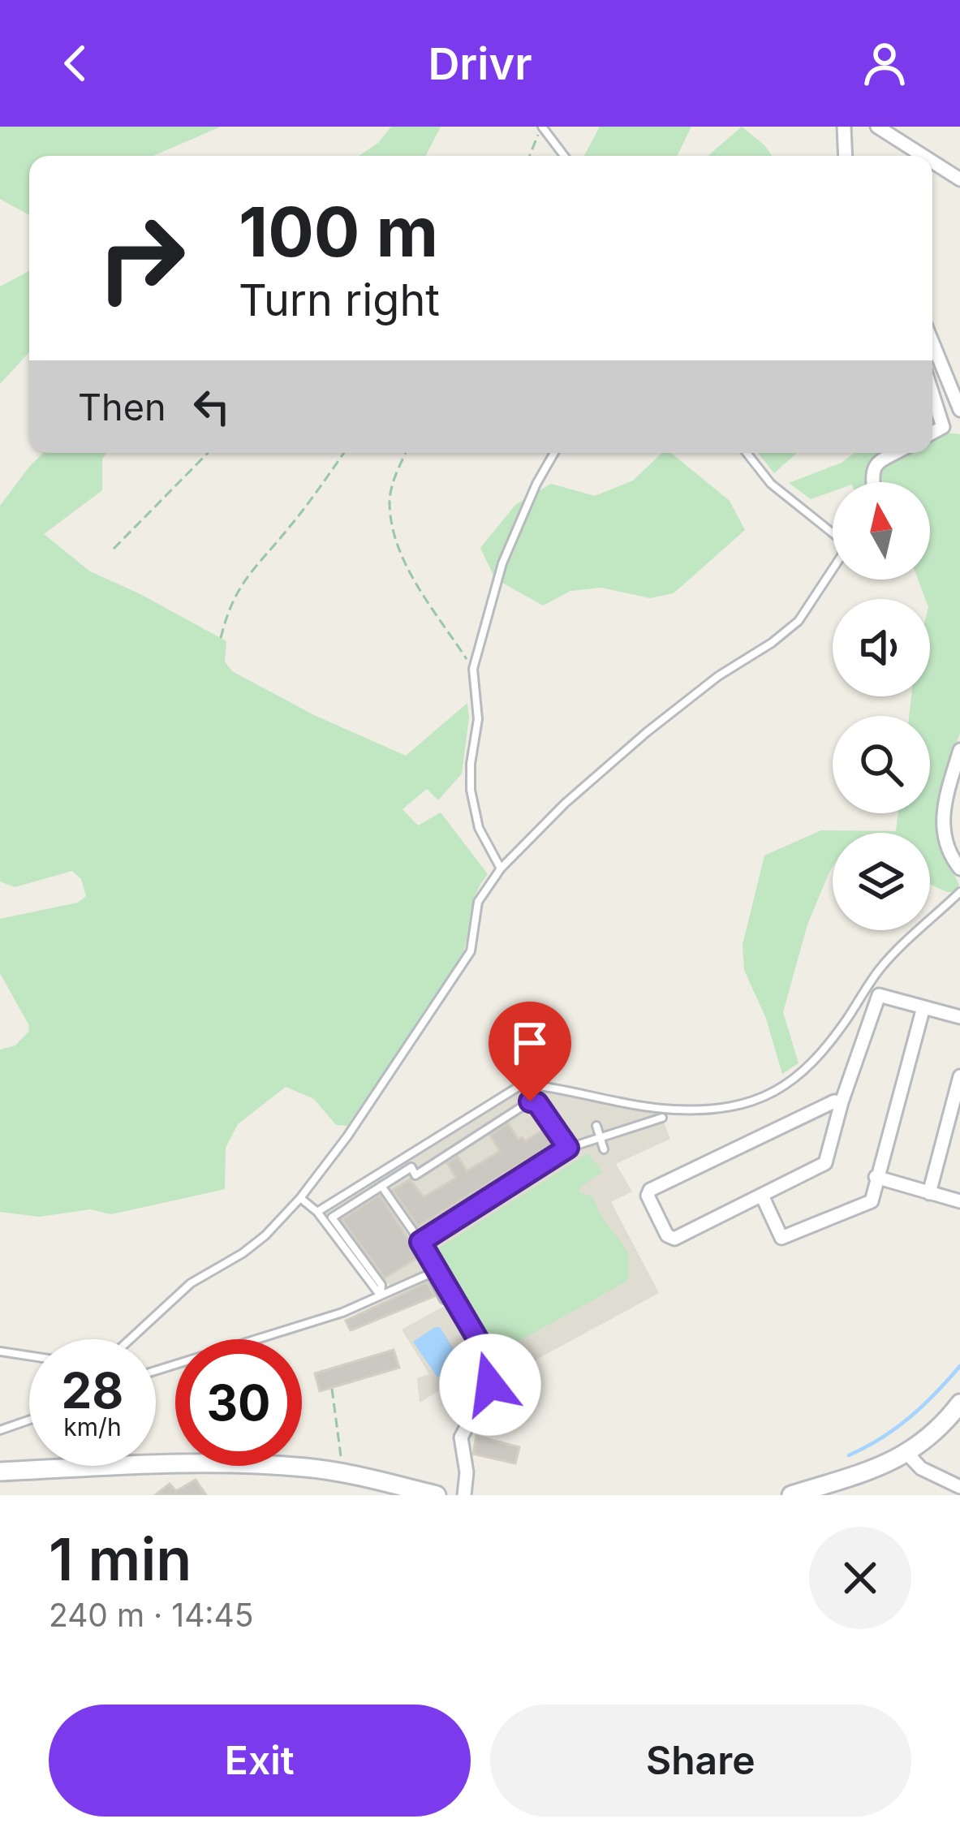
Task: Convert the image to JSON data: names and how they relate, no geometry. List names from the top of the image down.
{
  "north": "top",
  "page": {
    "header": "Drivr",
    "turn": ["100 m", "Turn right"],
    "then": "Then",
    "speed": "28 km/h",
    "limit": "30",
    "heading": ["1 min", "240 m · 14:45"],
    "buttons": ["Exit", "Share"]
  }
}
